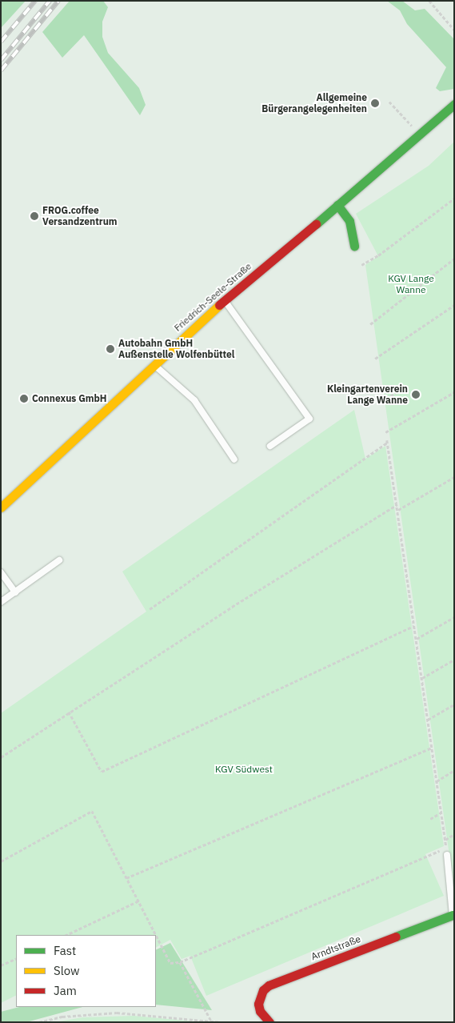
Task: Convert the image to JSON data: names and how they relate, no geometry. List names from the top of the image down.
{
  "streets": {
    "street": ["Friedrich-Seele-Straße", "Arndtstraße"]
  },
  "parks": ["KGV Lange Wanne", "KGV Südwest"],
  "places": [
    "Allgemeine Bürgerangelegenheiten",
    "FROG.coffee Versandzentrum",
    "Autobahn GmbH Außenstelle Wolfenbüttel",
    "Kleingartenverein Lange Wanne",
    "Connexus GmbH"
  ],
  "legend": ["Fast", "Slow", "Jam"]
}
